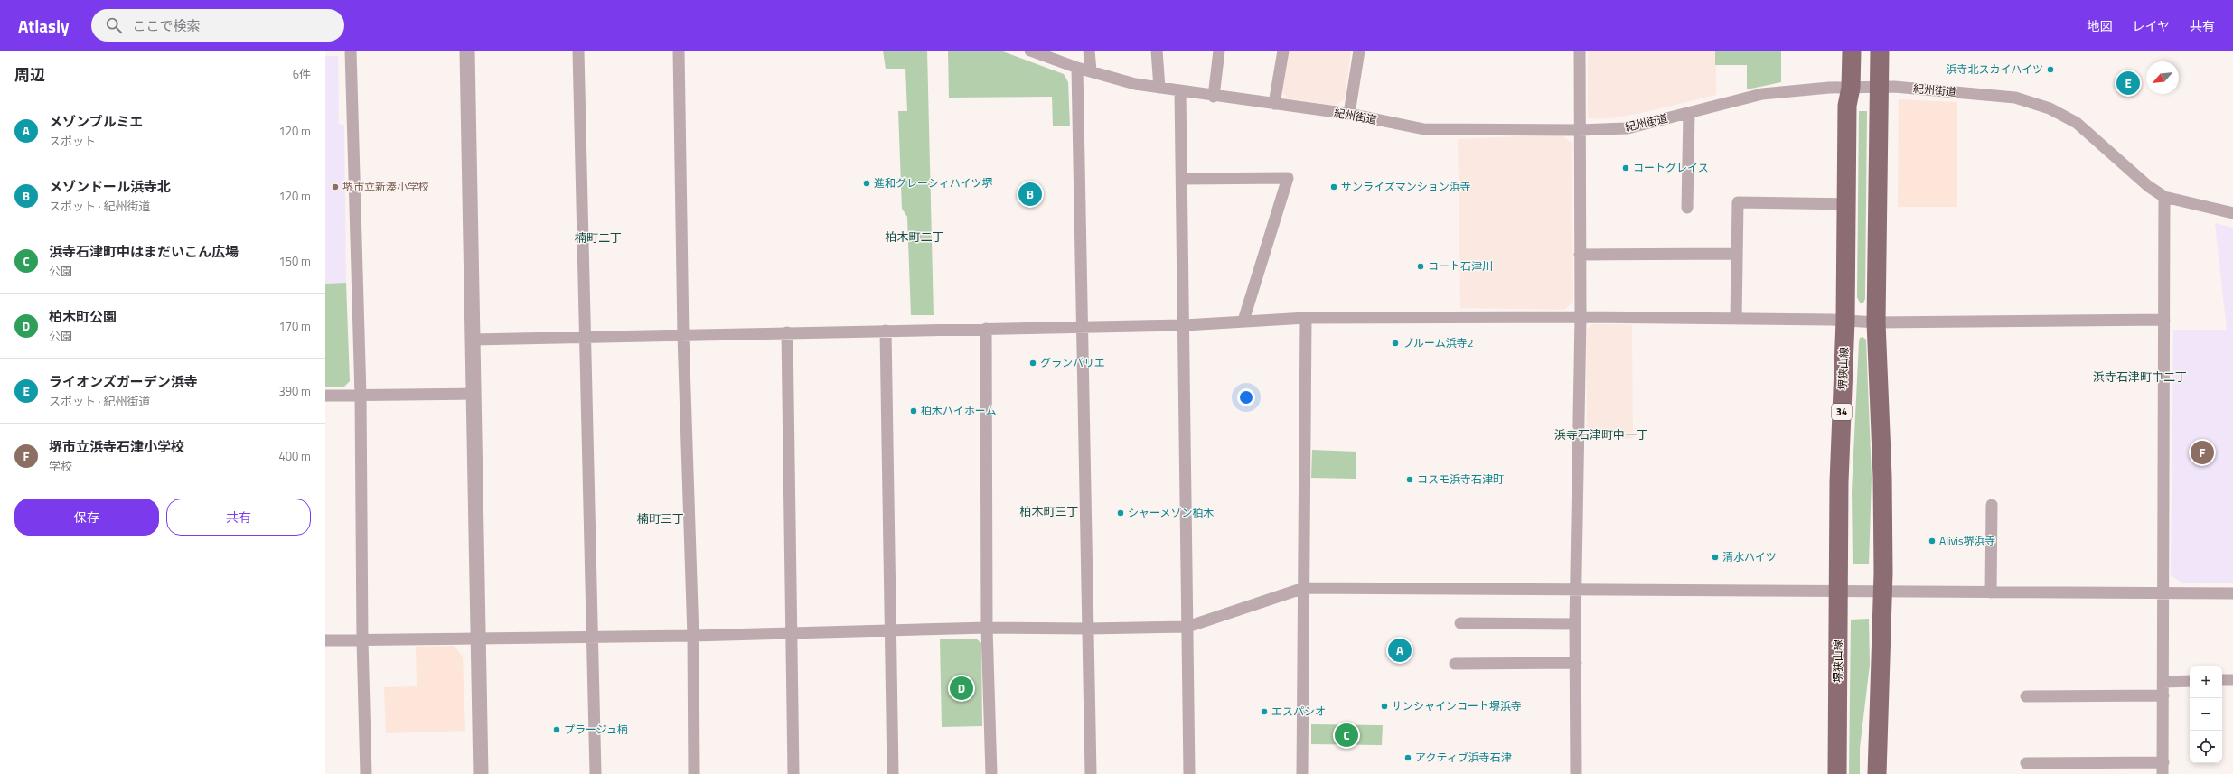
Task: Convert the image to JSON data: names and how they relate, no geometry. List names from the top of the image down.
{
  "streets": {
    "main road": ["堺狭山線", "34"],
    "street": ["紀州街道"]
  },
  "crossings": [
    ["紀州街道", "堺狭山線"]
  ],
  "districts": [
    "柏木町二丁",
    "楠町二丁",
    "浜寺石津町中二丁",
    "浜寺石津町中一丁",
    "柏木町三丁",
    "楠町三丁"
  ],
  "places": [
    "浜寺北スカイハイツ",
    "コートグレイス",
    "進和グレーシィハイツ堺",
    "堺市立新湊小学校",
    "サンライズマンション浜寺",
    "コート石津川",
    "ブルーム浜寺2",
    "グランバリエ",
    "柏木ハイホーム",
    "コスモ浜寺石津町",
    "シャーメゾン柏木",
    "Alivis堺浜寺",
    "清水ハイツ",
    "サンシャインコート堺浜寺",
    "エスパシオ",
    "プラージュ楠",
    "アクティブ浜寺石津"
  ],
  "north": "bottom left",
  "page": {
    "header": "Atlasly",
    "search": "ここで検索",
    "nav": ["地図", "レイヤ", "共有"],
    "heading": ["周辺", "6件"],
    "pins": [
      "E",
      "B",
      "F",
      "A",
      "D",
      "C"
    ],
    "list": [
      {
        "mark": "A",
        "name": "メゾンプルミエ",
        "note": "スポット",
        "value": "120 m"
      },
      {
        "mark": "B",
        "name": "メゾンドール浜寺北",
        "note": "スポット · 紀州街道",
        "value": "120 m"
      },
      {
        "mark": "C",
        "name": "浜寺石津町中はまだいこん広場",
        "note": "公園",
        "value": "150 m"
      },
      {
        "mark": "D",
        "name": "柏木町公園",
        "note": "公園",
        "value": "170 m"
      },
      {
        "mark": "E",
        "name": "ライオンズガーデン浜寺",
        "note": "スポット · 紀州街道",
        "value": "390 m"
      },
      {
        "mark": "F",
        "name": "堺市立浜寺石津小学校",
        "note": "学校",
        "value": "400 m"
      }
    ],
    "buttons": ["保存", "共有"],
    "map_buttons": ["+", "−"]
  }
}
